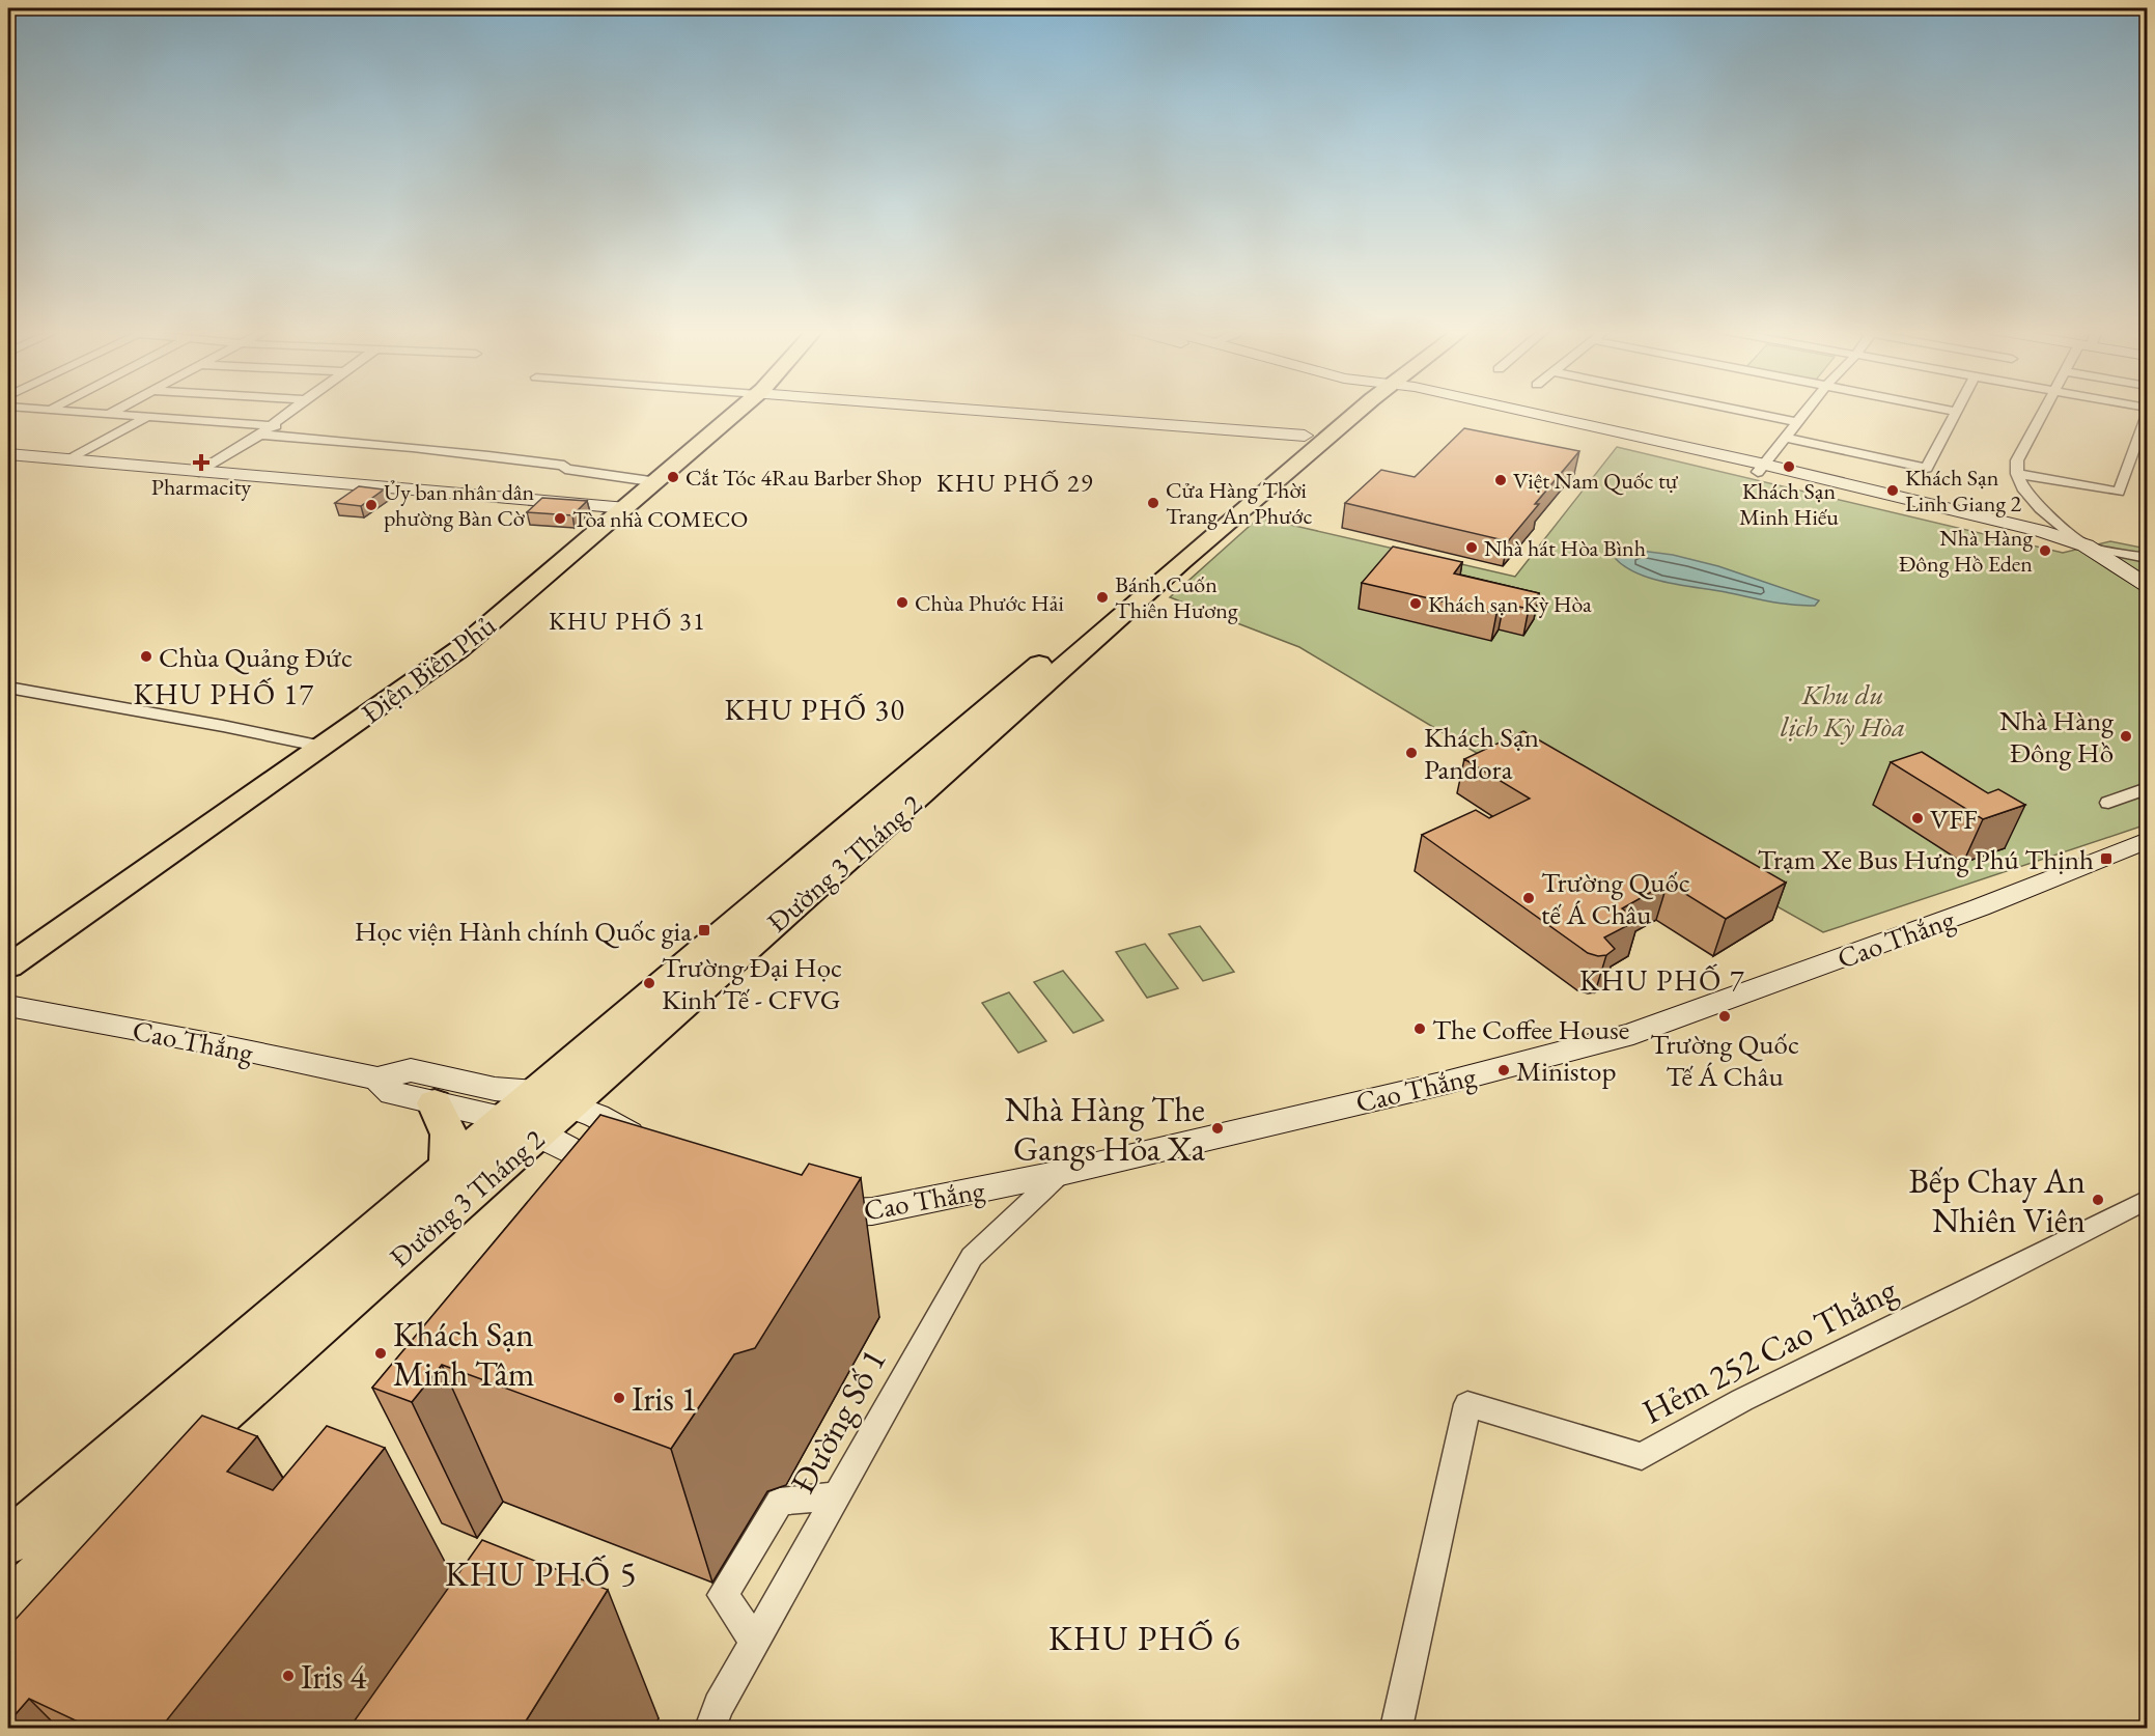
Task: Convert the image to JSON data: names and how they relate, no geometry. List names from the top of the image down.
{
  "streets": {
    "main road": ["Điện Biên Phủ", "Đường 3 Tháng 2"],
    "street": ["Cao Thắng", "Hẻm 252 Cao Thắng", "Đường Số 1"]
  },
  "crossings": [
    ["Đường 3 Tháng 2", "Cao Thắng"],
    ["Cao Thắng", "Đường Số 1"]
  ],
  "districts": [
    "KHU PHỐ 29",
    "KHU PHỐ 31",
    "KHU PHỐ 17",
    "KHU PHỐ 30",
    "KHU PHỐ 7",
    "KHU PHỐ 5",
    "KHU PHỐ 6"
  ],
  "parks": ["Khu du lịch Kỳ Hòa"],
  "places": {
    "health": ["Pharmacity"],
    "other": [
      "Khách Sạn Minh Hiếu",
      "Cắt Tóc 4Rau Barber Shop",
      "Việt Nam Quốc tự",
      "Khách Sạn Linh Giang 2",
      "Cửa Hàng Thời Trang An Phước",
      "Ủy ban nhân dân phường Bàn Cờ",
      "Tòa nhà COMECO",
      "Nhà hát Hòa Bình",
      "Nhà Hàng Đông Hồ Eden",
      "Bánh Cuốn Thiên Hương",
      "Chùa Phước Hải",
      "Khách sạn Kỳ Hòa",
      "Chùa Quảng Đức",
      "Nhà Hàng Đông Hồ",
      "Khách Sạn Pandora",
      "VFF",
      "Trường Quốc tế Á Châu",
      "Trường Đại Học Kinh Tế - CFVG",
      "Trường Quốc Tế Á Châu",
      "The Coffee House",
      "Ministop",
      "Nhà Hàng The Gangs Hỏa Xa",
      "Bếp Chay An Nhiên Viên",
      "Khách Sạn Minh Tâm",
      "Iris 1",
      "Iris 4"
    ],
    "transit": ["Trạm Xe Bus Hưng Phú Thịnh", "Học viện Hành chính Quốc gia"]
  }
}
